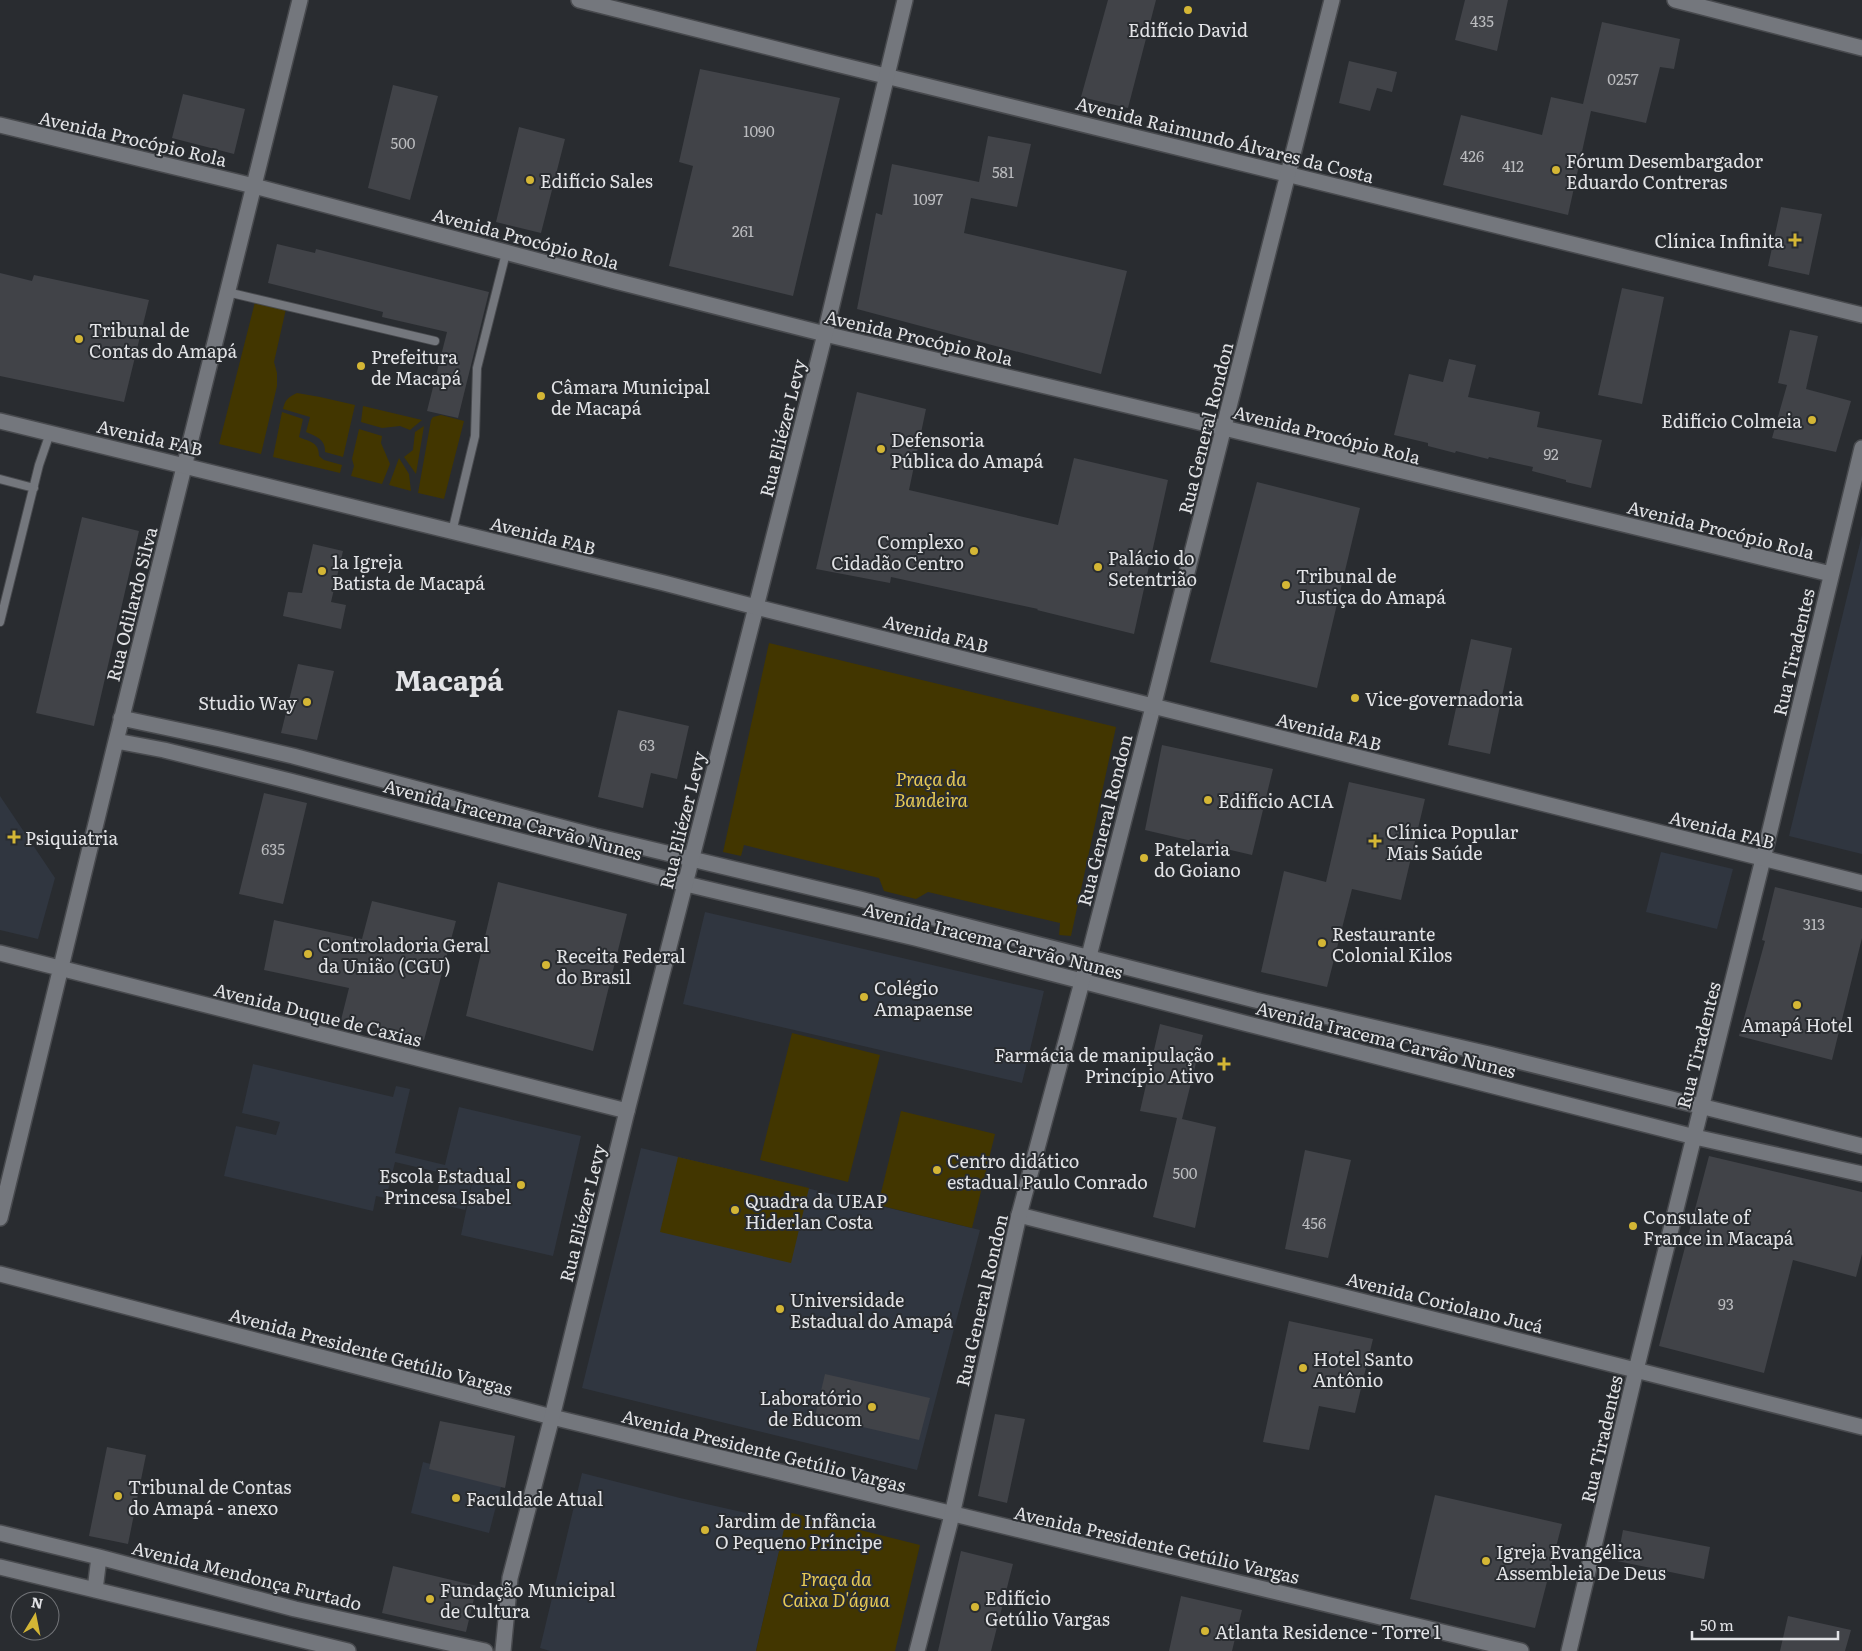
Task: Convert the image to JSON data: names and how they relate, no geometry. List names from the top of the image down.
{
  "streets": {
    "street": [
      "Avenida Procópio Rola",
      "Avenida Raimundo Álvares da Costa",
      "Rua Eliézer Levy",
      "Rua General Rondon",
      "Avenida FAB",
      "Rua Odilardo Silva",
      "Rua Tiradentes",
      "Avenida Iracema Carvão Nunes",
      "Avenida Duque de Caxias",
      "Avenida Coriolano Jucá",
      "Avenida Presidente Getúlio Vargas",
      "Avenida Mendonça Furtado"
    ]
  },
  "crossings": [
    ["Avenida Procópio Rola", "Rua Eliézer Levy"],
    ["Avenida Procópio Rola", "Rua General Rondon"],
    ["Avenida Procópio Rola", "Rua Odilardo Silva"],
    ["Avenida Procópio Rola", "Rua Tiradentes"],
    ["Avenida Raimundo Álvares da Costa", "Rua Eliézer Levy"],
    ["Avenida Raimundo Álvares da Costa", "Rua General Rondon"],
    ["Rua Eliézer Levy", "Avenida FAB"],
    ["Rua Eliézer Levy", "Avenida Iracema Carvão Nunes"],
    ["Rua Eliézer Levy", "Avenida Duque de Caxias"],
    ["Rua Eliézer Levy", "Avenida Presidente Getúlio Vargas"],
    ["Rua General Rondon", "Avenida FAB"],
    ["Rua General Rondon", "Avenida Iracema Carvão Nunes"],
    ["Rua General Rondon", "Avenida Coriolano Jucá"],
    ["Rua General Rondon", "Avenida Presidente Getúlio Vargas"],
    ["Avenida FAB", "Rua Odilardo Silva"],
    ["Avenida FAB", "Rua Tiradentes"],
    ["Rua Odilardo Silva", "Avenida Iracema Carvão Nunes"],
    ["Rua Odilardo Silva", "Avenida Duque de Caxias"],
    ["Rua Tiradentes", "Avenida Iracema Carvão Nunes"],
    ["Rua Tiradentes", "Avenida Coriolano Jucá"]
  ],
  "districts": ["Macapá"],
  "parks": ["Praça da Bandeira", "Praça da Caixa D'água"],
  "places": {
    "other": [
      "Edifício David",
      "Fórum Desembargador Eduardo Contreras",
      "Edifício Sales",
      "Tribunal de Contas do Amapá",
      "Prefeitura de Macapá",
      "Câmara Municipal de Macapá",
      "Edifício Colmeia",
      "Defensoria Pública do Amapá",
      "Complexo Cidadão Centro",
      "Palácio do Setentrião",
      "1a Igreja Batista de Macapá",
      "Tribunal de Justiça do Amapá",
      "Vice-governadoria",
      "Studio Way",
      "Edifício ACIA",
      "Patelaria do Goiano",
      "Restaurante Colonial Kilos",
      "Controladoria Geral da União (CGU)",
      "Receita Federal do Brasil",
      "Colégio Amapaense",
      "Amapá Hotel",
      "Centro didático estadual Paulo Conrado",
      "Escola Estadual Princesa Isabel",
      "Quadra da UEAP Hiderlan Costa",
      "Consulate of France in Macapá",
      "Universidade Estadual do Amapá",
      "Hotel Santo Antônio",
      "Laboratório de Educom",
      "Tribunal de Contas do Amapá - anexo",
      "Faculdade Atual",
      "Jardim de Infância O Pequeno Príncipe",
      "Igreja Evangélica Assembleia De Deus",
      "Fundação Municipal de Cultura",
      "Edifício Getúlio Vargas",
      "Atlanta Residence - Torre 1"
    ],
    "health": [
      "Clínica Infinita",
      "Psiquiatria",
      "Clínica Popular Mais Saúde",
      "Farmácia de manipulação Princípio Ativo"
    ]
  },
  "house_numbers": [
    "435",
    "0257",
    "1090",
    "500",
    "426",
    "412",
    "581",
    "1097",
    "261",
    "92",
    "63",
    "635",
    "313",
    "500",
    "456",
    "93"
  ],
  "scale_bar": "50 m",
  "north": "top"
}
